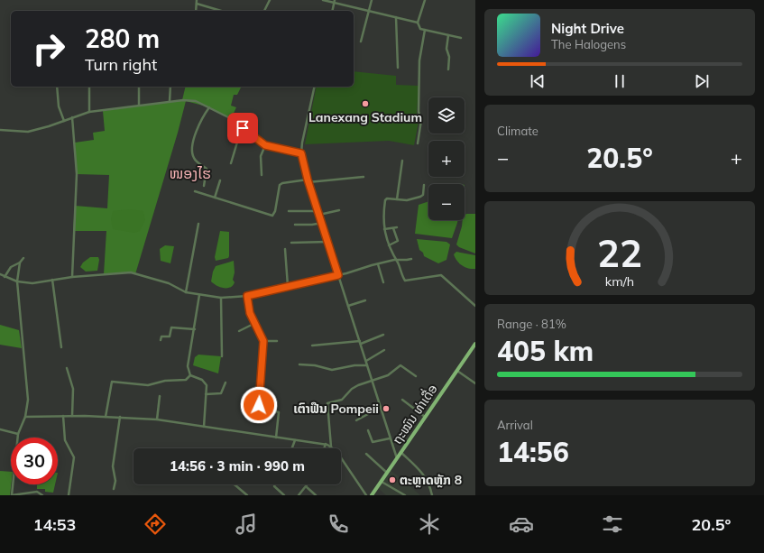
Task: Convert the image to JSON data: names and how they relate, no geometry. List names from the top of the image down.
{
  "streets": {
    "main road": ["ຖະໝົນ ທ່າເດື່ອ"]
  },
  "districts": ["ໜອງໄຮ"],
  "places": ["Lanexang Stadium", "ເຕົາຟືນ Pompeii", "ຕະຫຼາດຫຼັກ 8"],
  "page": {
    "turn": ["280 m", "Turn right"],
    "song": ["Night Drive", "The Halogens"],
    "map_buttons": ["+", "−"],
    "tile": [
      "Climate",
      ["Range · 81%", "405 km"],
      ["Arrival", "14:56"]
    ],
    "heat": ["−", "20.5°", "+"],
    "limit": "30",
    "trip": "14:56 · 3 min · 990 m",
    "tabs": ["14:53", "20.5°"],
    "gauge": ["22", "km/h"]
  }
}
